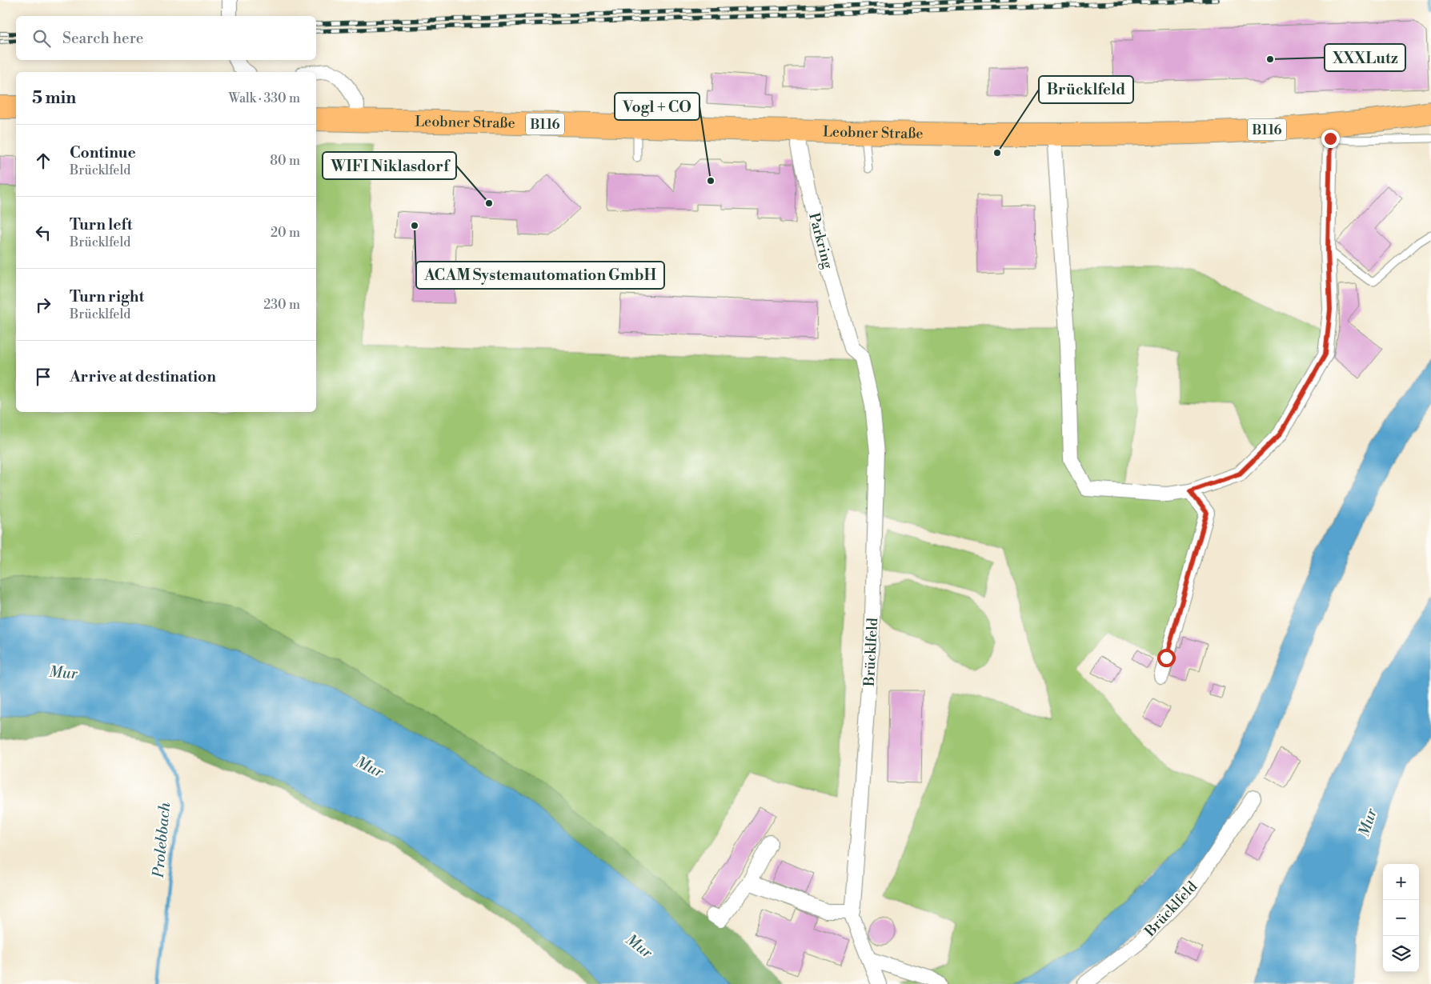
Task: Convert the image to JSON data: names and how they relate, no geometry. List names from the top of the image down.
{
  "streets": {
    "main road": ["Leobner Straße", "B116"],
    "street": ["Parkring", "Brücklfeld"]
  },
  "crossings": [
    ["Leobner Straße", "Parkring"],
    ["Parkring", "Brücklfeld"]
  ],
  "water": ["Mur", "Prolebbach"],
  "places": [
    "XXXLutz",
    "Brücklfeld",
    "Vogl + CO",
    "WIFI Niklasdorf",
    "ACAM Systemautomation GmbH"
  ],
  "page": {
    "search": "Search here",
    "heading": ["5 min", "Walk · 330 m"],
    "list": [
      ["Continue", "Brücklfeld", "80 m"],
      ["Turn left", "Brücklfeld", "20 m"],
      ["Turn right", "Brücklfeld", "230 m"],
      "Arrive at destination"
    ],
    "map_buttons": ["+", "−"]
  }
}
